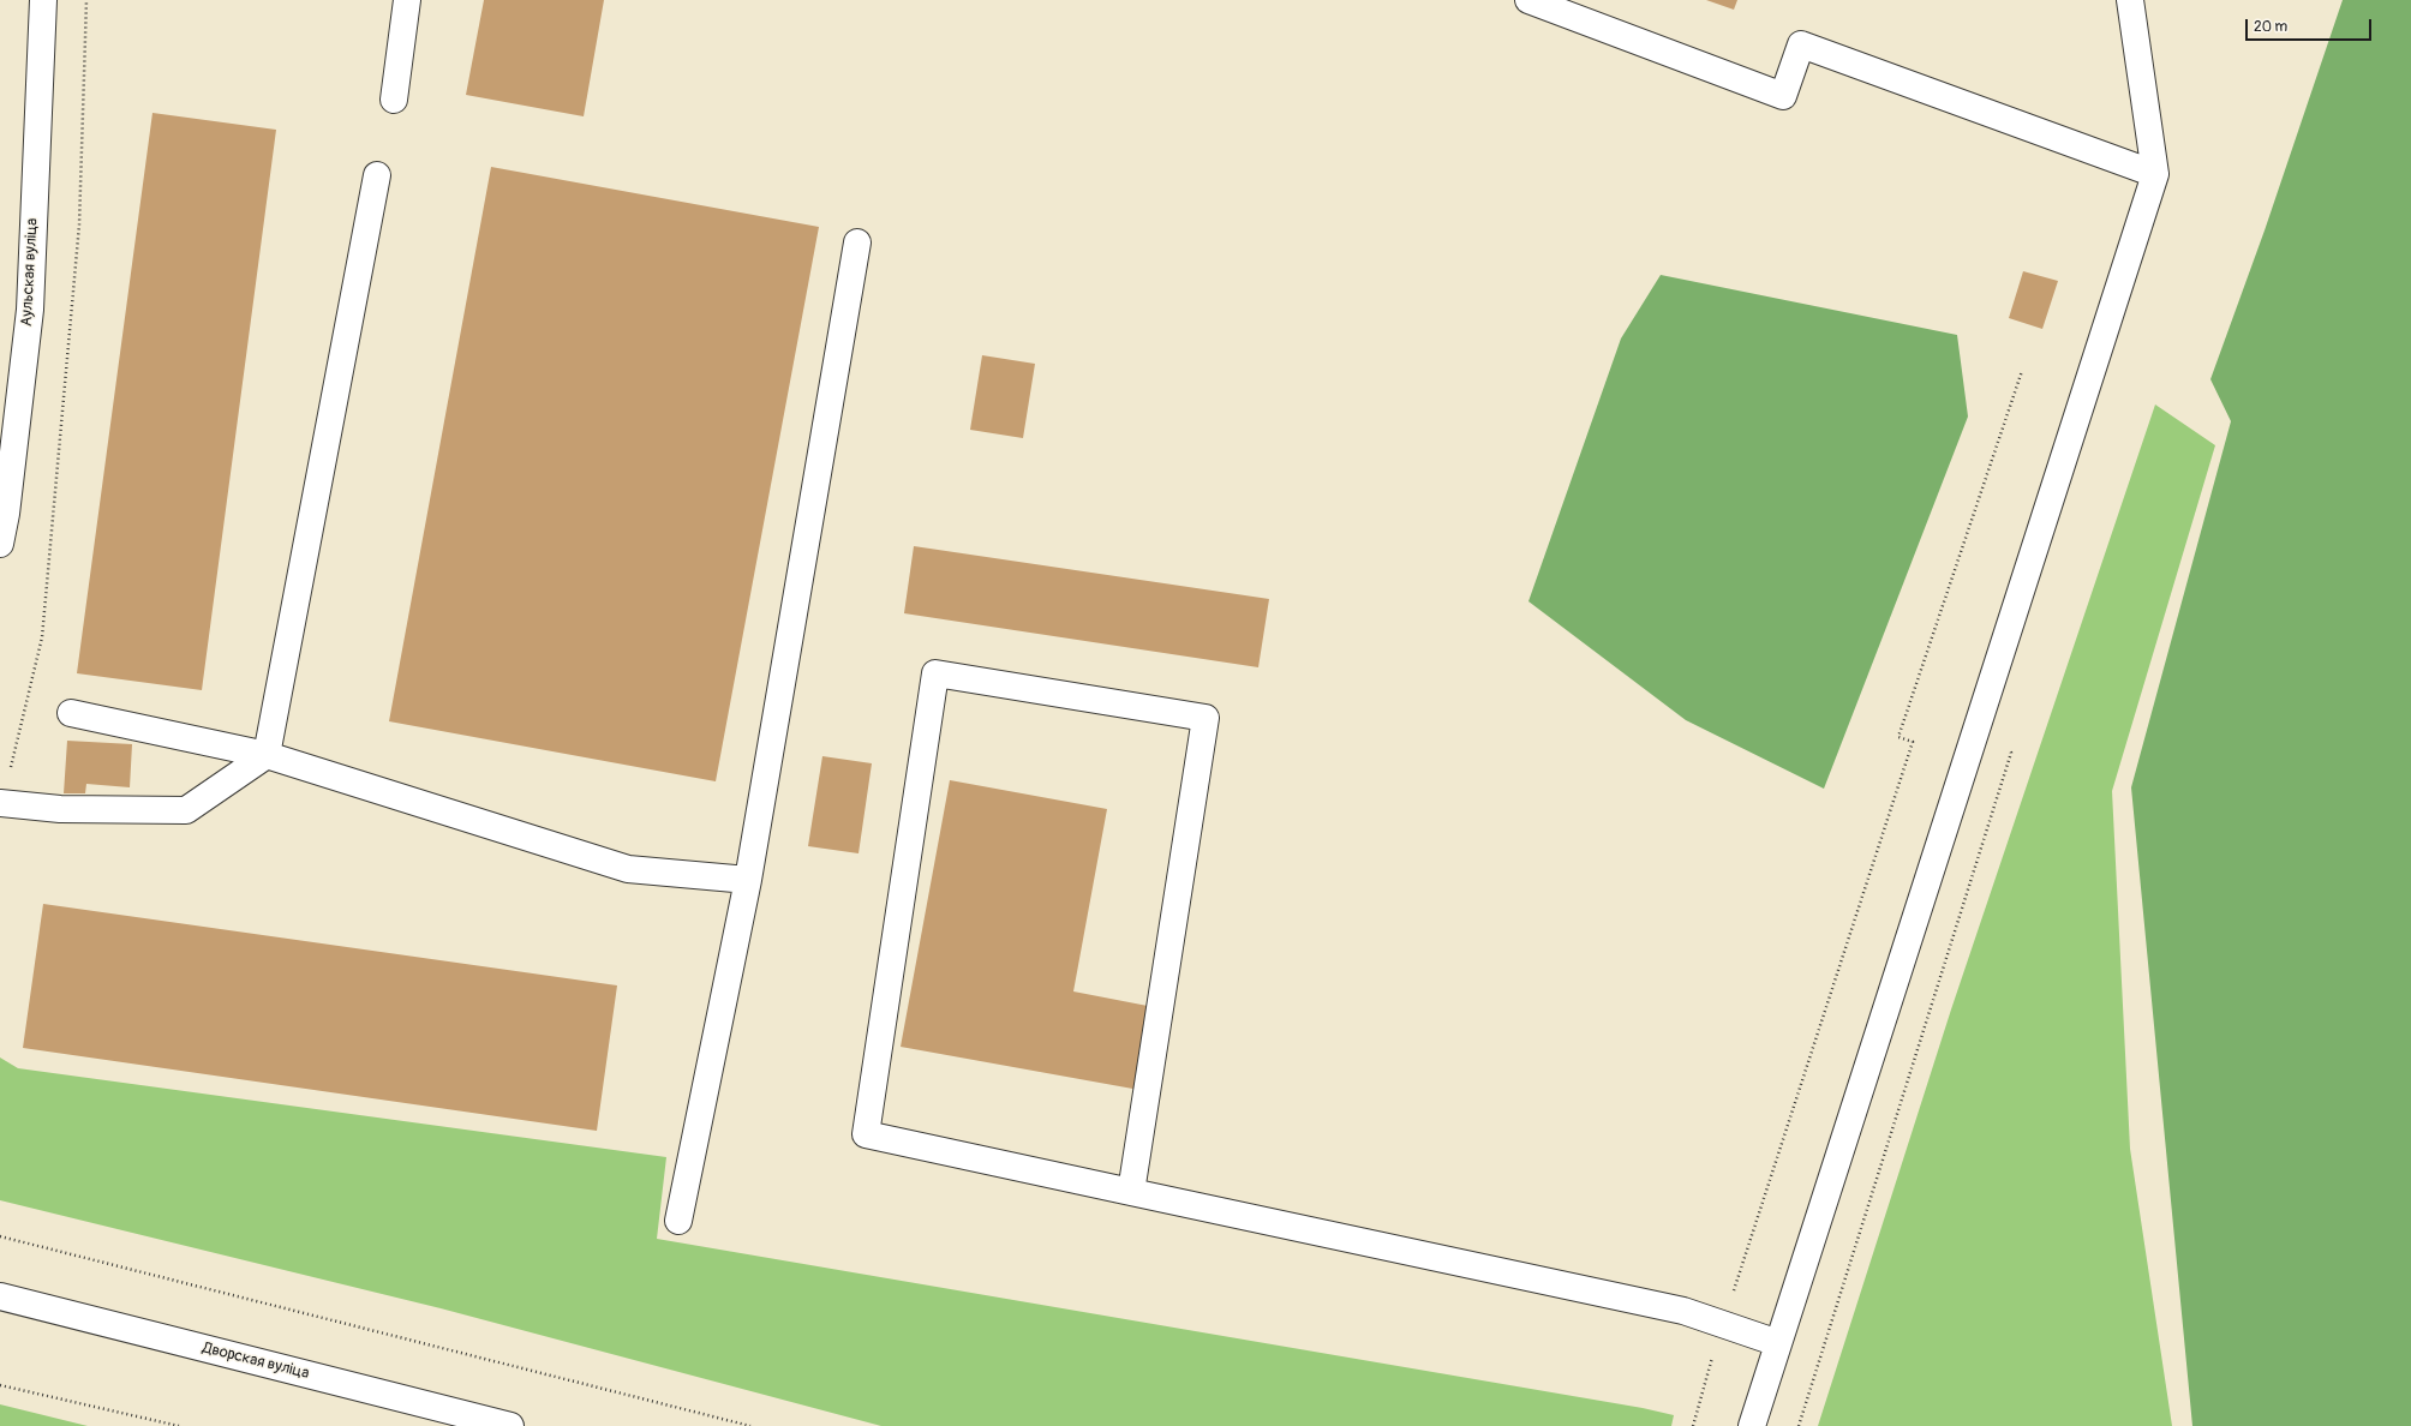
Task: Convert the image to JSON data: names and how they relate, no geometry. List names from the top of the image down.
{
  "streets": {
    "street": ["Аульская вуліца", "Дворская вуліца"]
  },
  "scale_bar": "20 m"
}
